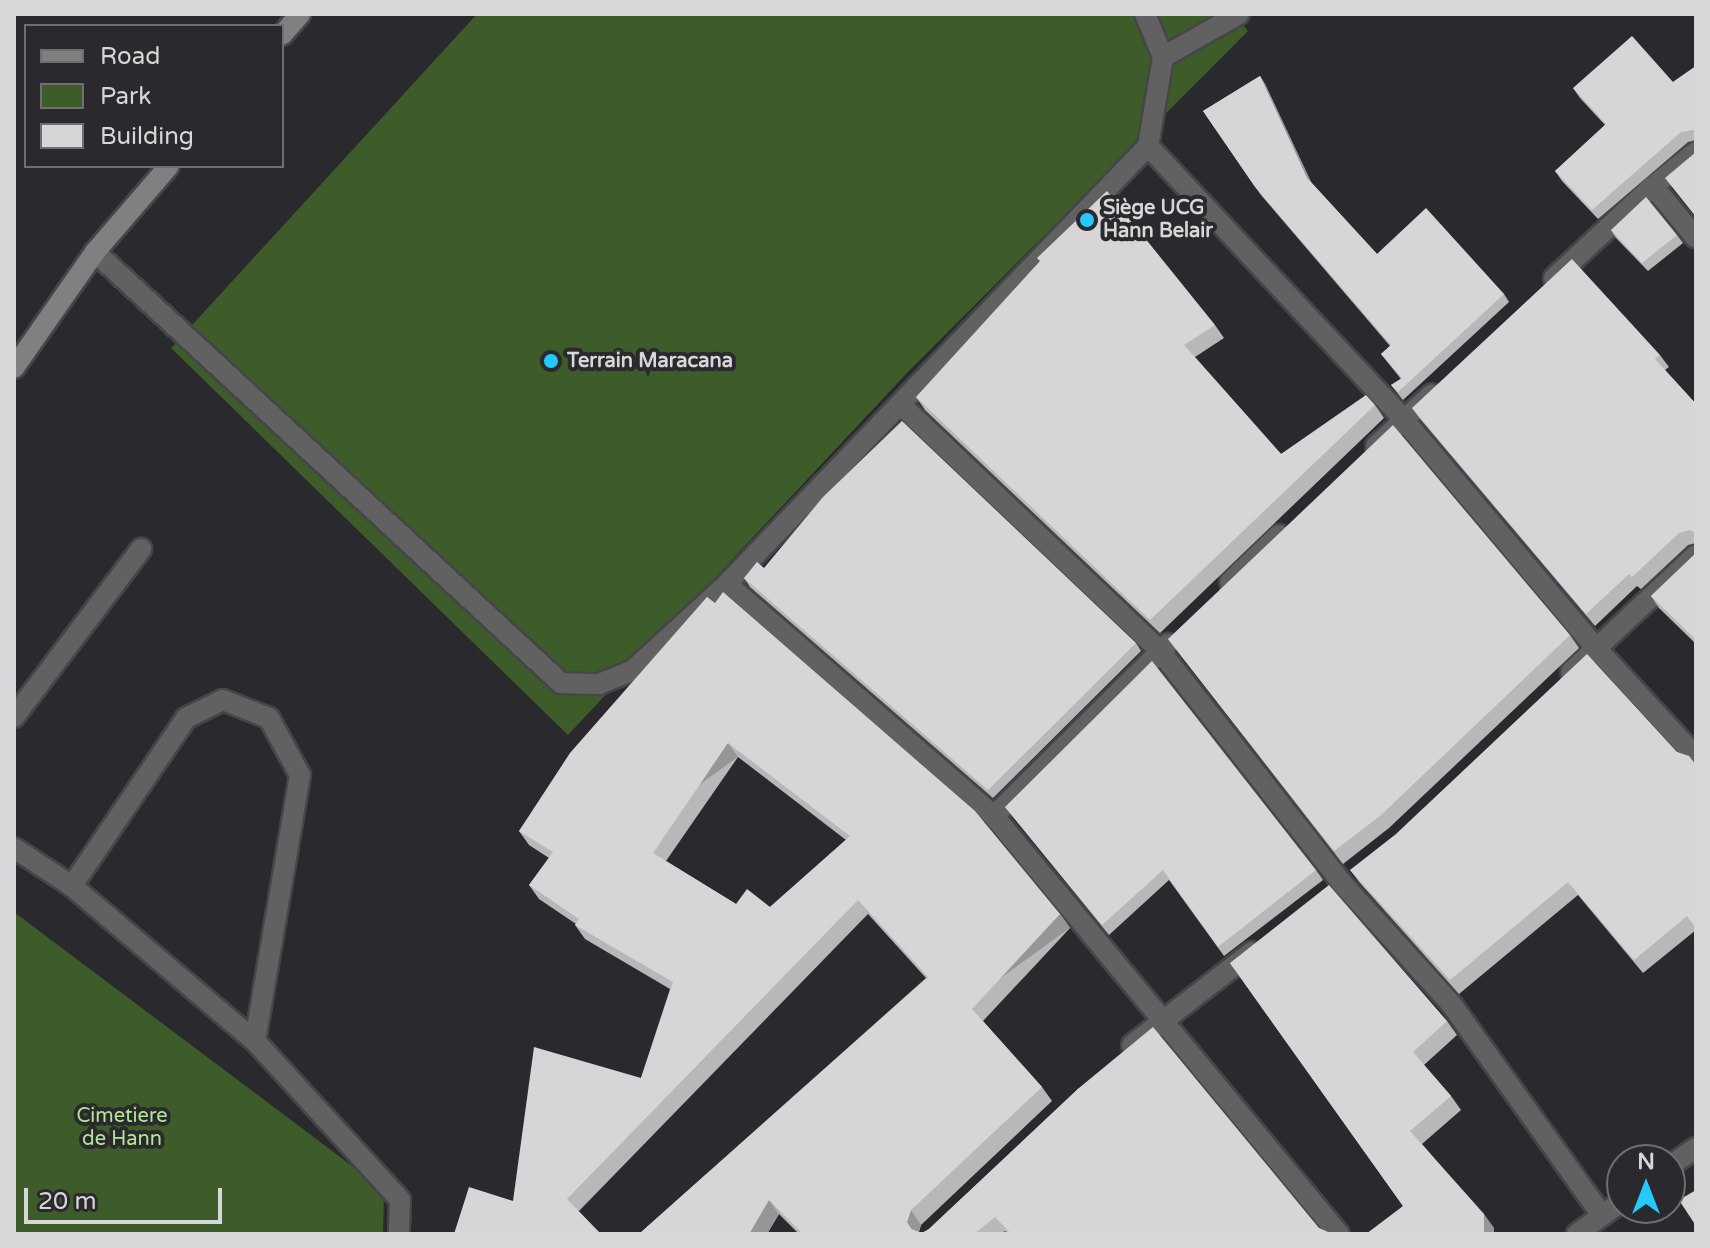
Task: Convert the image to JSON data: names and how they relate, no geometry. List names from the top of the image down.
{
  "parks": ["Cimetiere de Hann"],
  "places": ["Siège UCG Hann Belair", "Terrain Maracana"],
  "legend": ["Road", "Park", "Building"],
  "scale_bar": "20 m",
  "north": "top"
}
